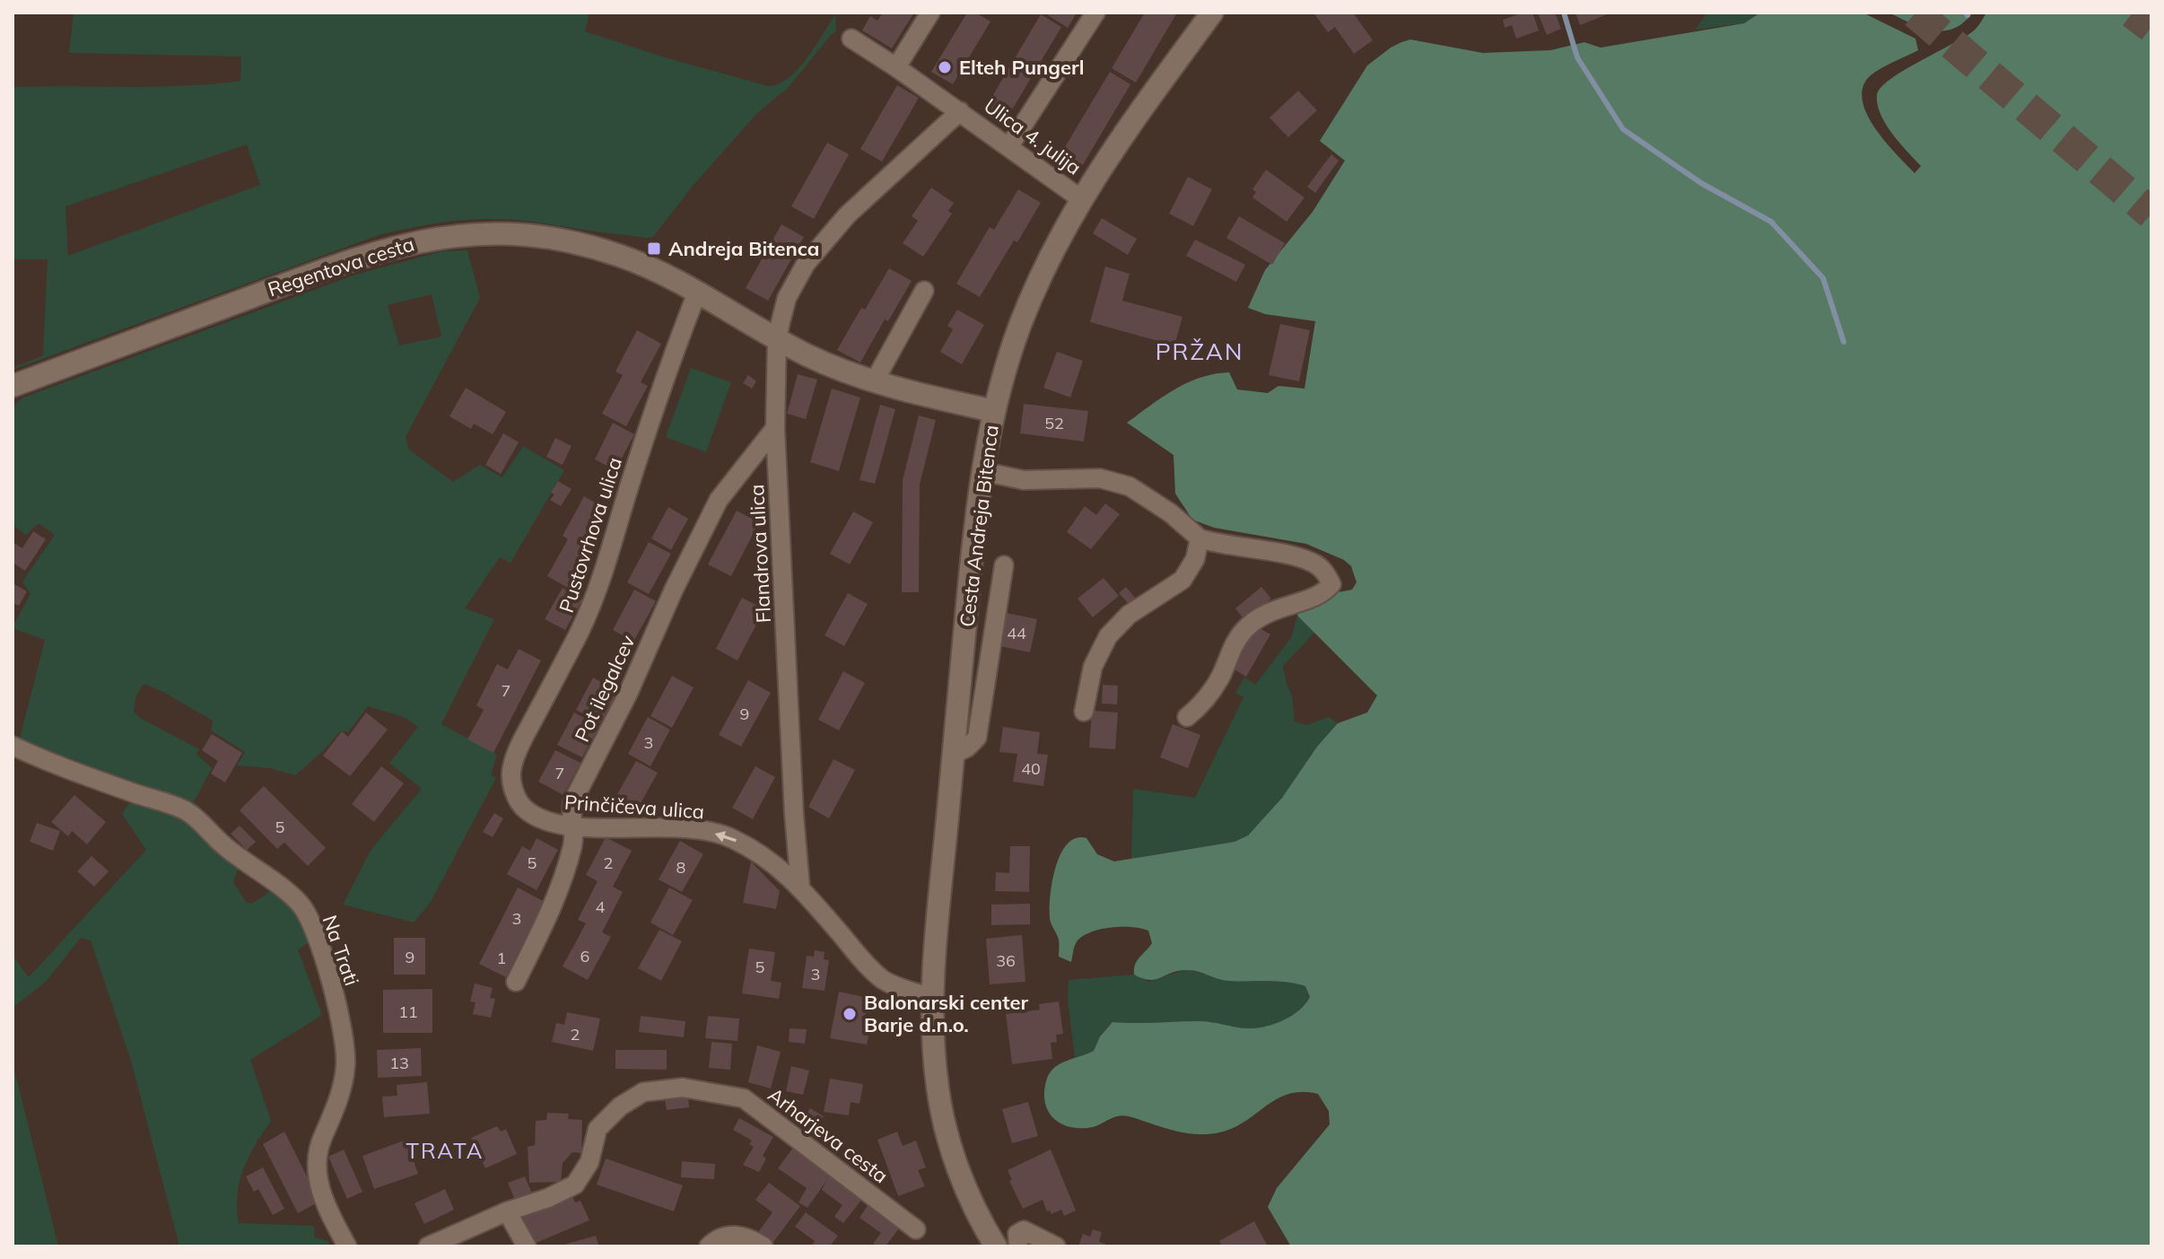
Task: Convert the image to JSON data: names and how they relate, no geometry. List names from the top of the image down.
{
  "streets": {
    "street": [
      "Ulica 4. julija",
      "Regentova cesta",
      "Cesta Andreja Bitenca",
      "Pustovrhova ulica",
      "Flandrova ulica",
      "Pot ilegalcev",
      "Prinčičeva ulica",
      "Na Trati",
      "Arharjeva cesta"
    ]
  },
  "crossings": [
    ["Ulica 4. julija", "Cesta Andreja Bitenca"],
    ["Ulica 4. julija", "Flandrova ulica"],
    ["Regentova cesta", "Cesta Andreja Bitenca"],
    ["Regentova cesta", "Pustovrhova ulica"],
    ["Regentova cesta", "Flandrova ulica"],
    ["Pustovrhova ulica", "Prinčičeva ulica"],
    ["Flandrova ulica", "Pot ilegalcev"],
    ["Flandrova ulica", "Prinčičeva ulica"],
    ["Pot ilegalcev", "Prinčičeva ulica"]
  ],
  "one_way": ["Prinčičeva ulica"],
  "districts": ["PRŽAN", "TRATA"],
  "places": {
    "other": ["Elteh Pungerl", "Balonarski center Barje d.n.o."],
    "transit": ["Andreja Bitenca"]
  },
  "house_numbers": [
    "52",
    "44",
    "7",
    "9",
    "3",
    "40",
    "7",
    "5",
    "5",
    "2",
    "8",
    "4",
    "3",
    "6",
    "9",
    "1",
    "36",
    "5",
    "3",
    "11",
    "2",
    "13"
  ]
}
